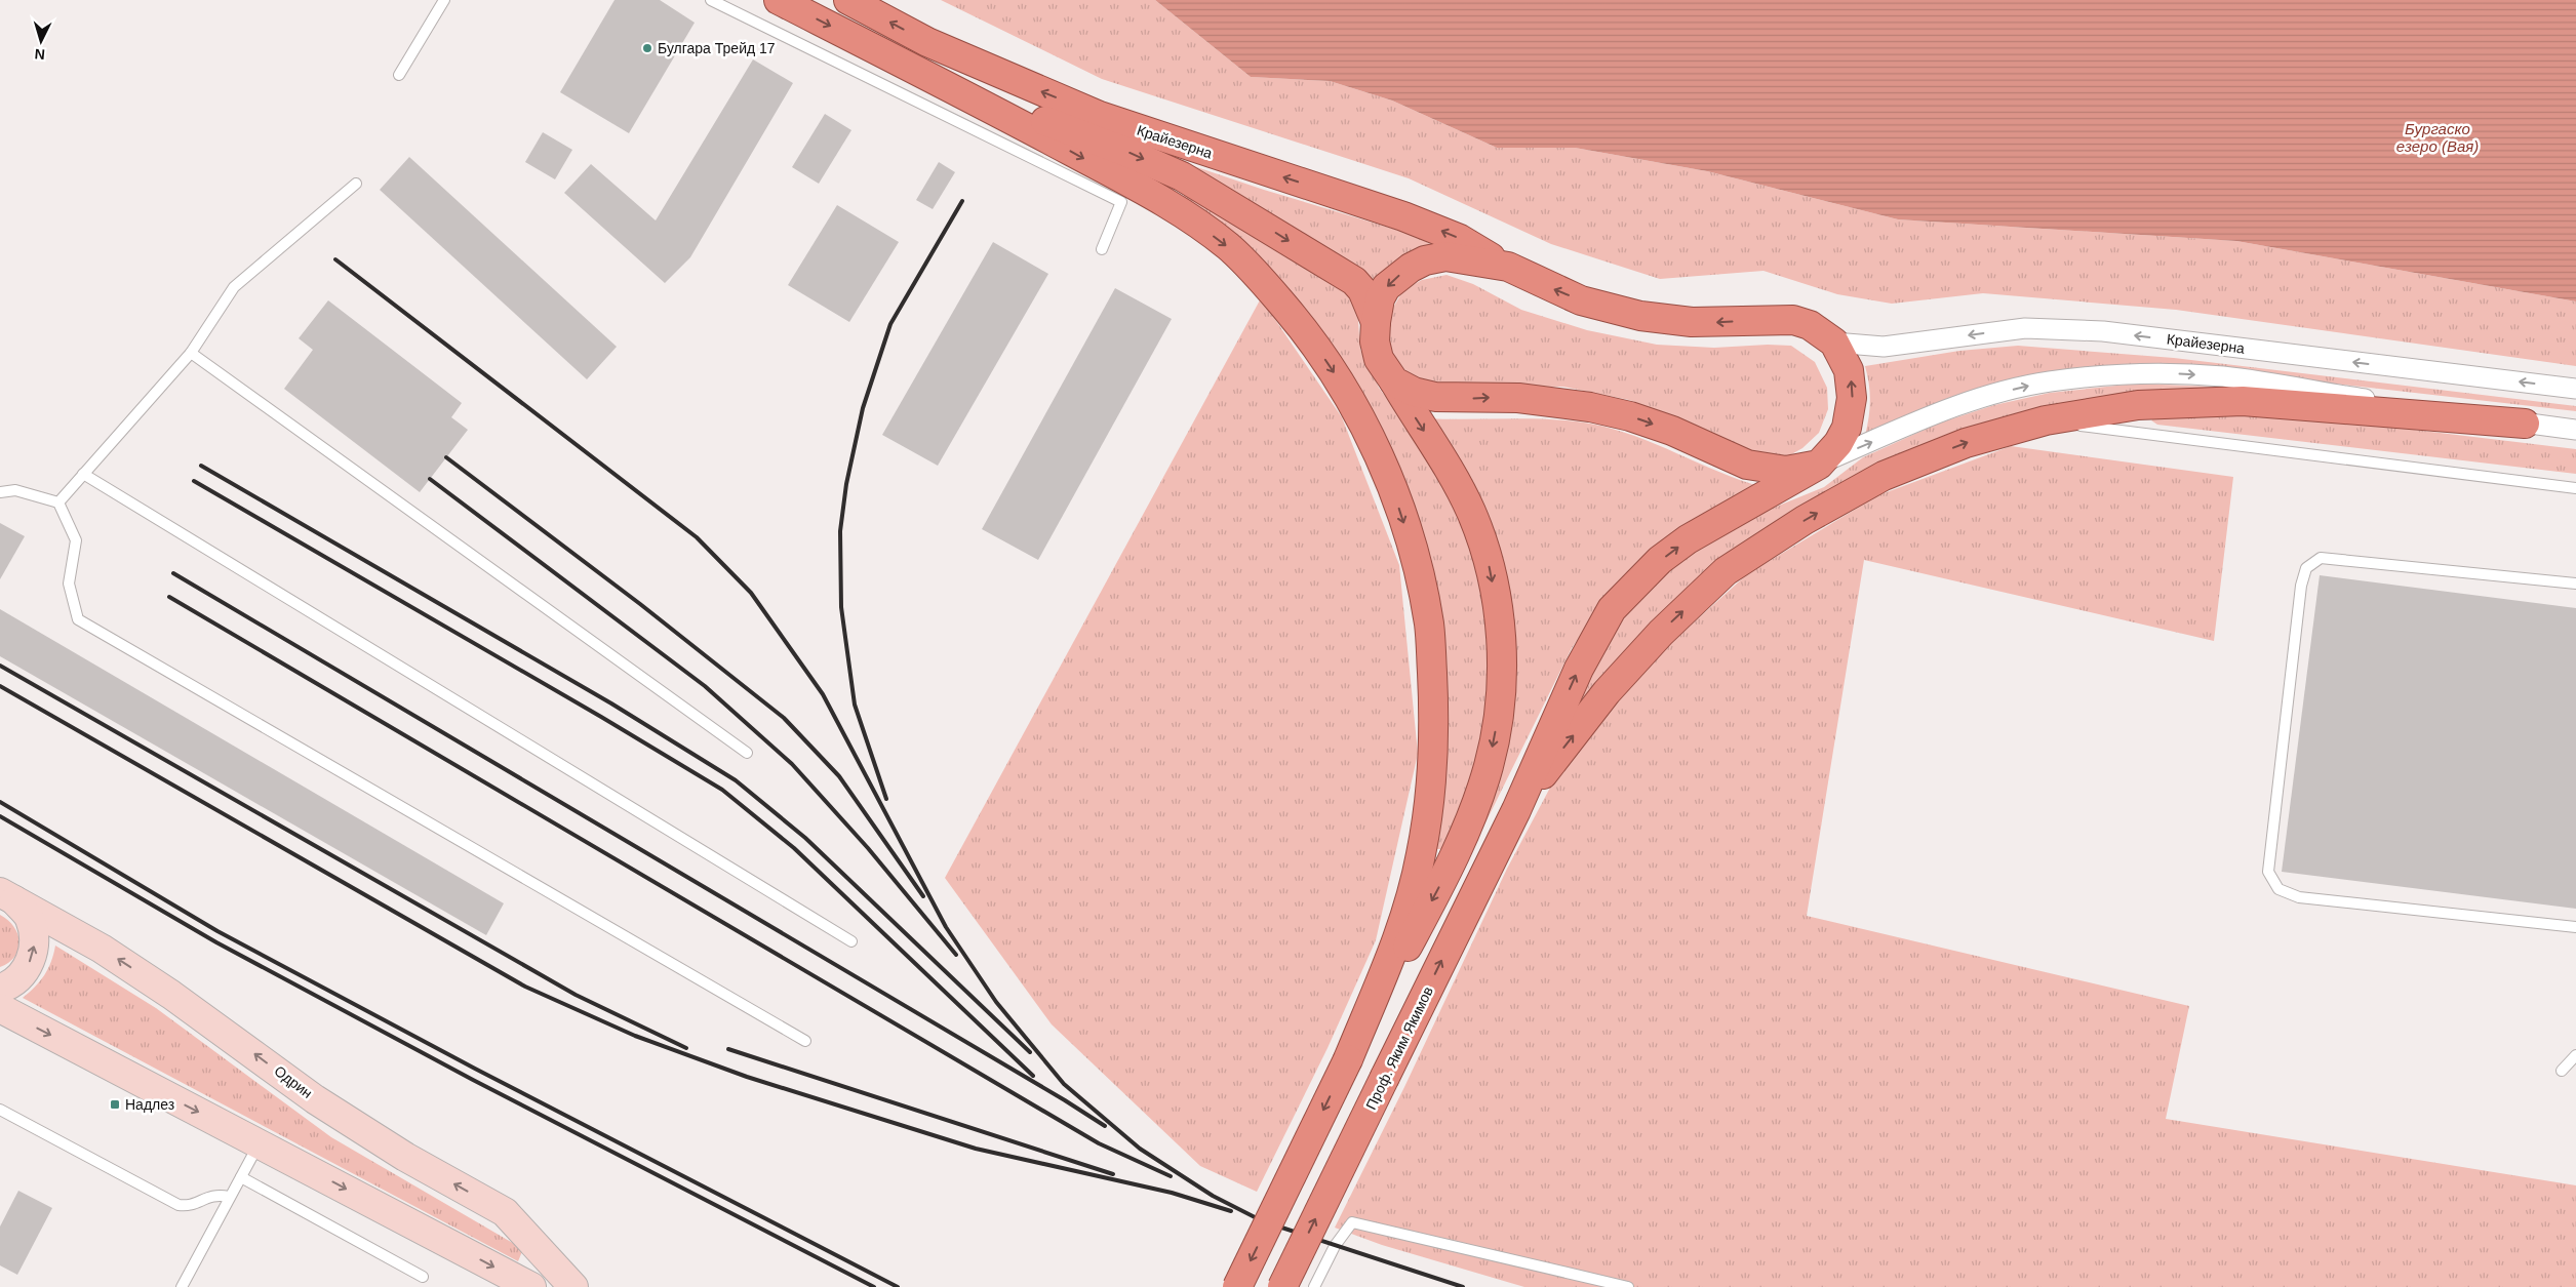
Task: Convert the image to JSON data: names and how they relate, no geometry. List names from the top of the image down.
{
  "streets": {
    "highway": ["Крайезерна", "Проф. Яким Якимов"],
    "main road": ["Одрин"]
  },
  "water": ["Бургаско езеро (Вая)"],
  "places": {
    "other": ["Булгара Трейд 17"],
    "transit": ["Надлез"]
  },
  "north": "bottom"
}
